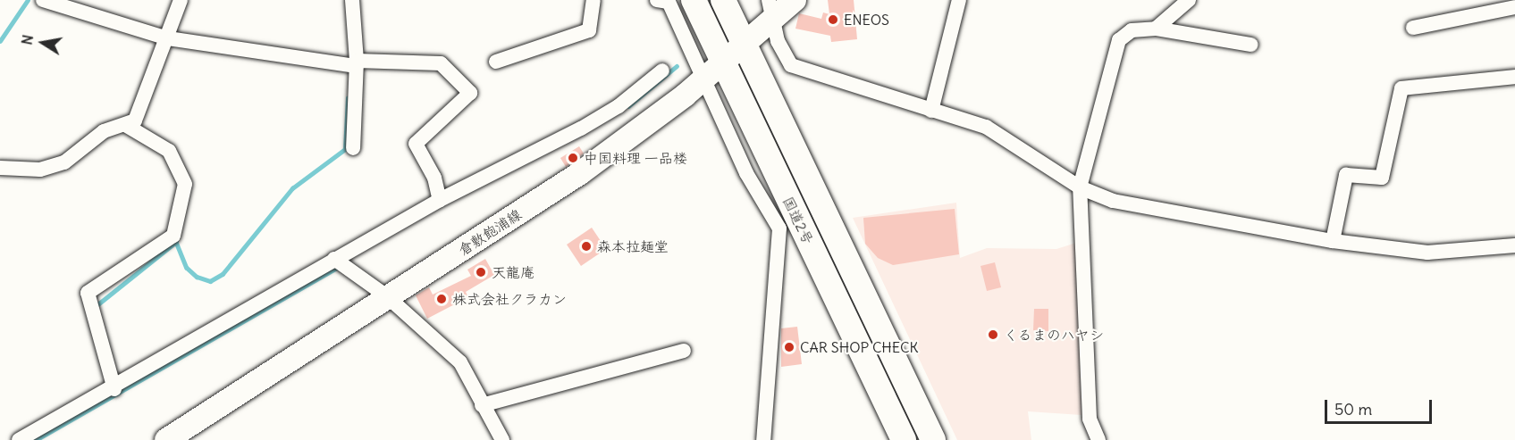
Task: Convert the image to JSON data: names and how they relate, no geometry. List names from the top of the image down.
{
  "streets": {
    "highway": ["国道2号"],
    "main road": ["倉敷飽浦線"]
  },
  "crossings": [
    ["国道2号", "倉敷飽浦線"]
  ],
  "places": [
    "ENEOS",
    "中国料理 一品楼",
    "森本拉麺堂",
    "天龍庵",
    "株式会社クラカン",
    "くるまのハヤシ",
    "CAR SHOP CHECK"
  ],
  "scale_bar": "50 m",
  "north": "left"
}
